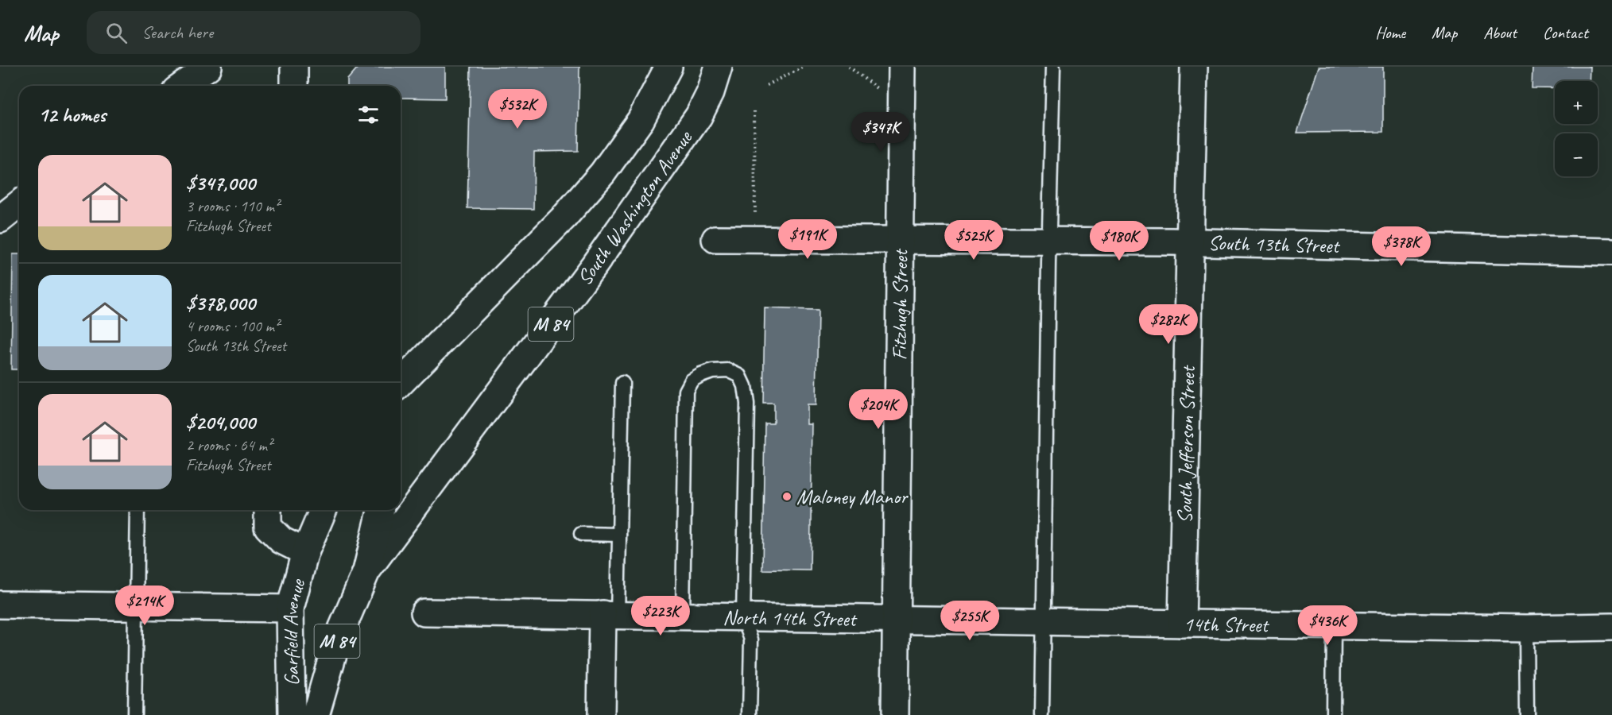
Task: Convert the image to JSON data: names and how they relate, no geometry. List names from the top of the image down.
{
  "streets": {
    "street": [
      "South Washington Avenue",
      "South 13th Street",
      "Fitzhugh Street",
      "M 84",
      "South Jefferson Street",
      "North 14th Street",
      "14th Street",
      "Garfield Avenue"
    ]
  },
  "crossings": [
    ["South Washington Avenue", "Garfield Avenue"],
    ["South 13th Street", "Fitzhugh Street"],
    ["South 13th Street", "South Jefferson Street"],
    ["Fitzhugh Street", "North 14th Street"],
    ["Fitzhugh Street", "14th Street"],
    ["South Jefferson Street", "14th Street"],
    ["North 14th Street", "14th Street"]
  ],
  "places": ["Maloney Manor"],
  "page": {
    "header": "Map",
    "search": "Search here",
    "nav": [
      "Home",
      "Map",
      "About",
      "Contact"
    ],
    "map_buttons": ["+", "−"],
    "heading": "12 homes",
    "price": [
      "$532K",
      "$347K",
      "$191K",
      "$525K",
      "$180K",
      "$378K",
      "$282K",
      "$204K",
      "$214K",
      "$223K",
      "$255K",
      "$436K"
    ],
    "list": [
      {
        "name": "$347,000",
        "note": "3 rooms · 110 m² · Fitzhugh Street"
      },
      {
        "name": "$378,000",
        "note": "4 rooms · 100 m² · South 13th Street"
      },
      {
        "name": "$204,000",
        "note": "2 rooms · 64 m² · Fitzhugh Street"
      }
    ]
  }
}
